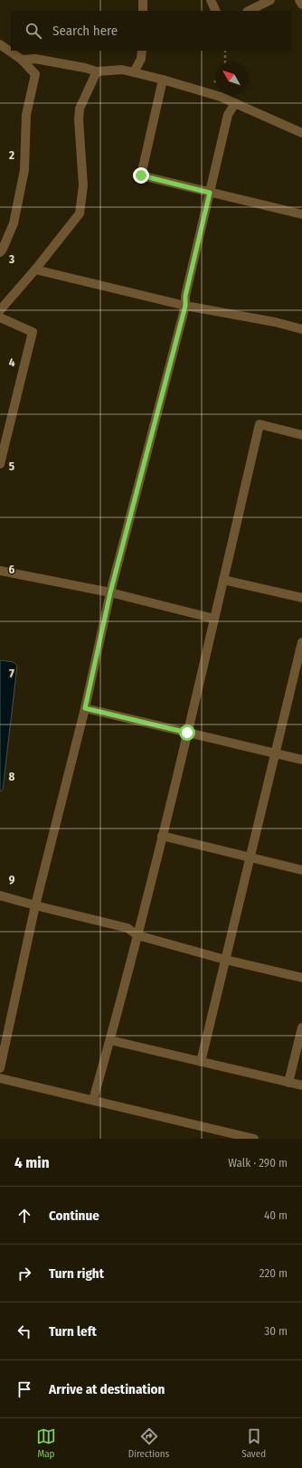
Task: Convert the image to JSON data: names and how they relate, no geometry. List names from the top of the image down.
{
  "north": "top left",
  "page": {
    "search": "Search here",
    "heading": ["4 min", "Walk · 290 m"],
    "list": [
      ["Continue", "40 m"],
      ["Turn right", "220 m"],
      ["Turn left", "30 m"],
      "Arrive at destination"
    ],
    "nav": ["Map", "Directions", "Saved"]
  },
  "grid": {
    "rows": [
      "2",
      "3",
      "4",
      "5",
      "6",
      "7",
      "8",
      "9"
    ]
  }
}
